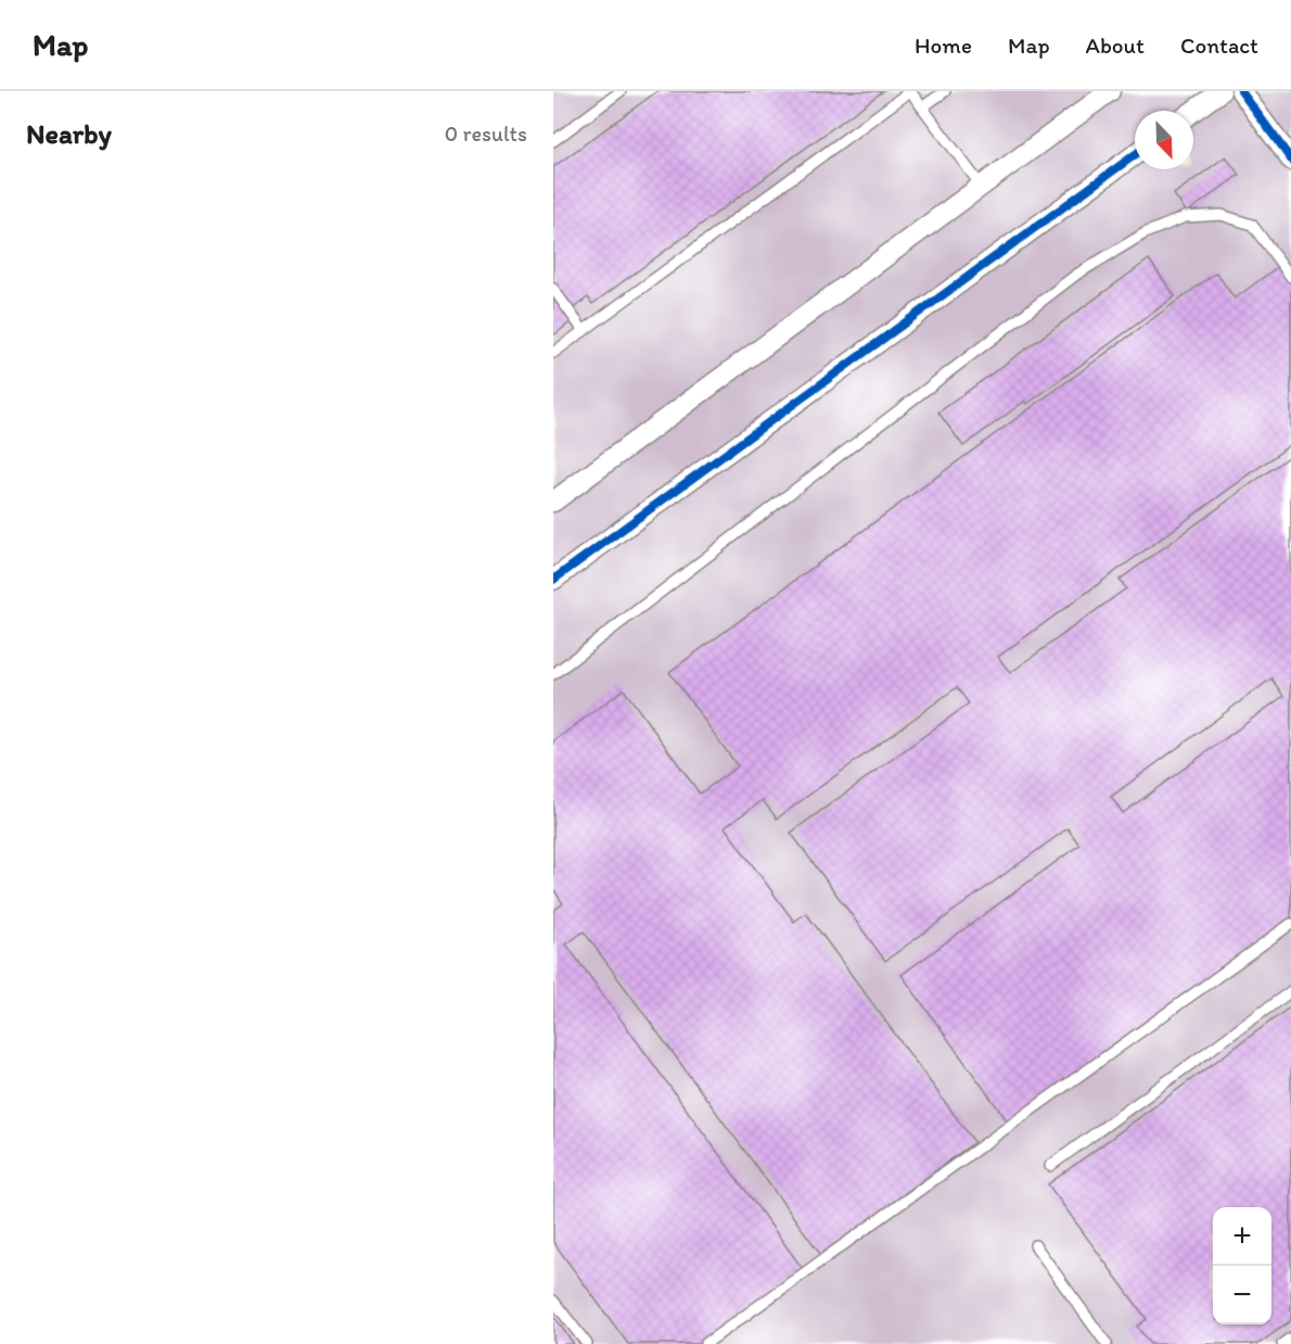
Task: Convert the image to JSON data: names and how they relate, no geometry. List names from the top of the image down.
{
  "north": "bottom right",
  "page": {
    "header": "Map",
    "nav": [
      "Home",
      "Map",
      "About",
      "Contact"
    ],
    "heading": ["Nearby", "0 results"],
    "map_buttons": ["+", "−"]
  }
}
